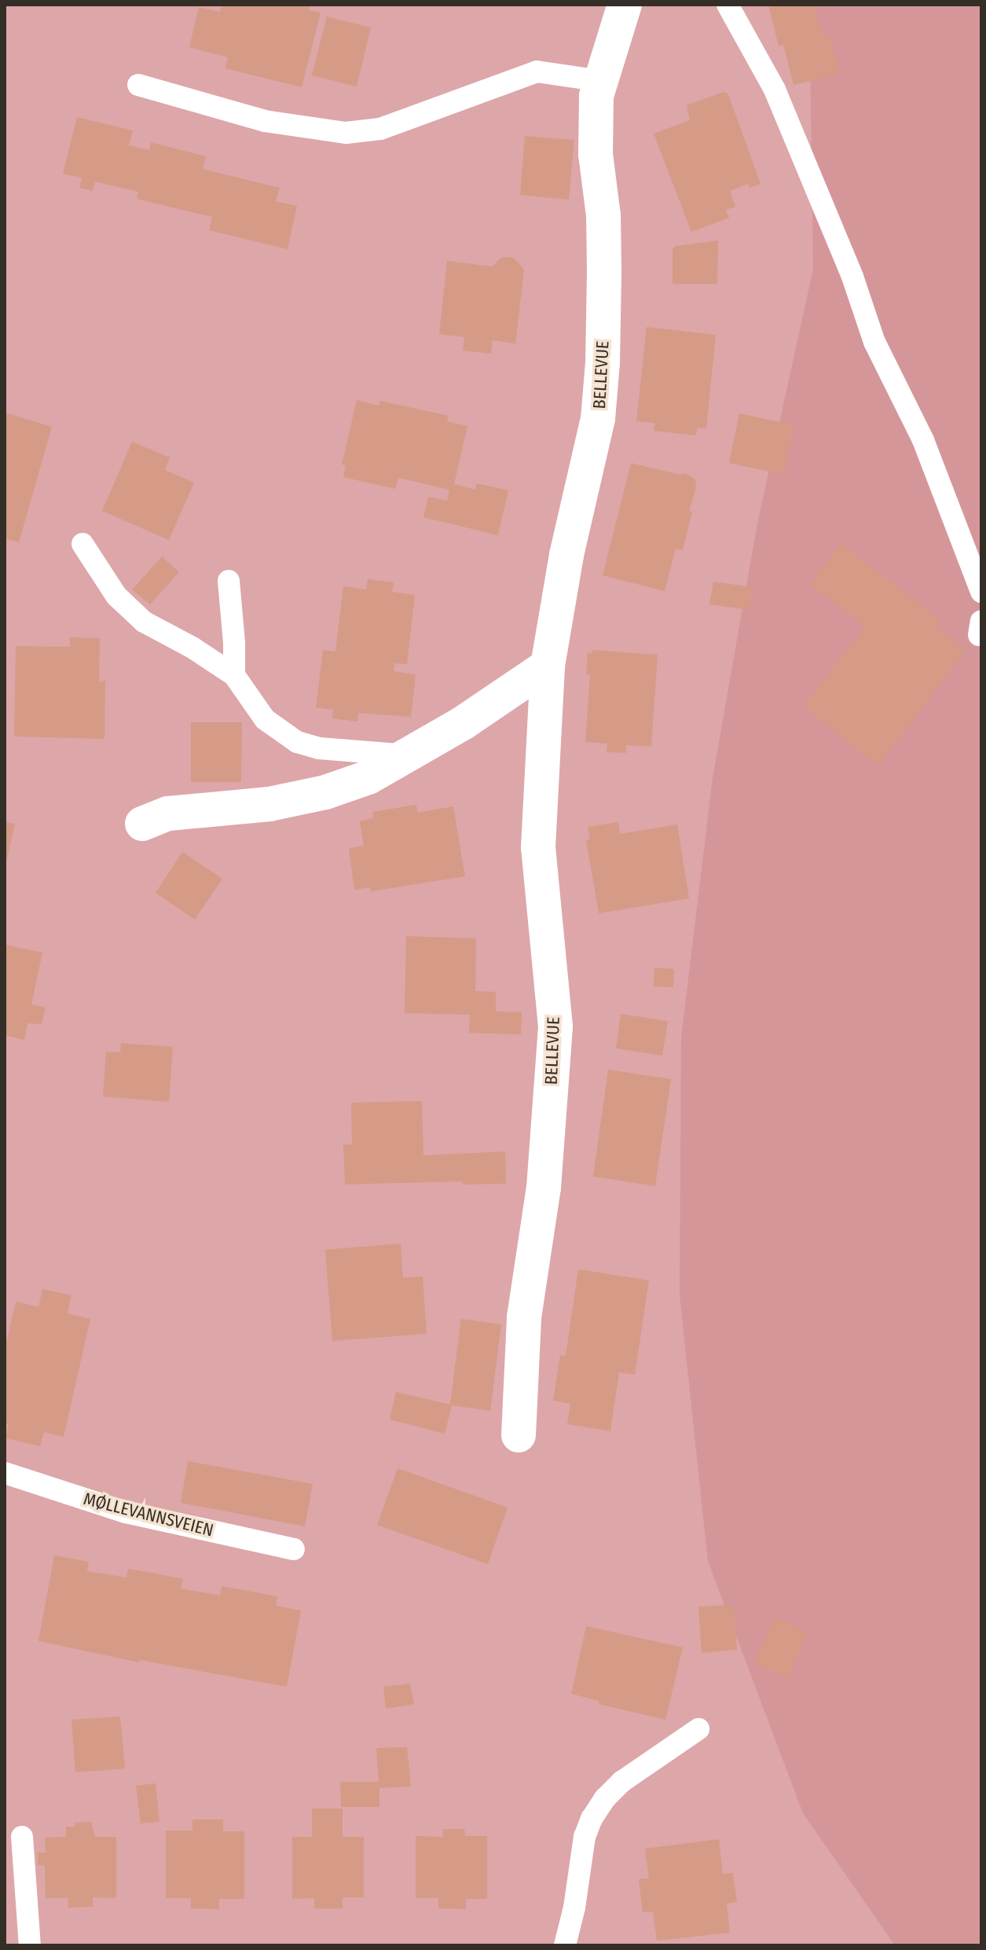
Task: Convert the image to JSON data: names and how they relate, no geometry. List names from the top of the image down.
{
  "streets": {
    "street": ["BELLEVUE"],
    "lane": ["MØLLEVANNSVEIEN"]
  }
}
